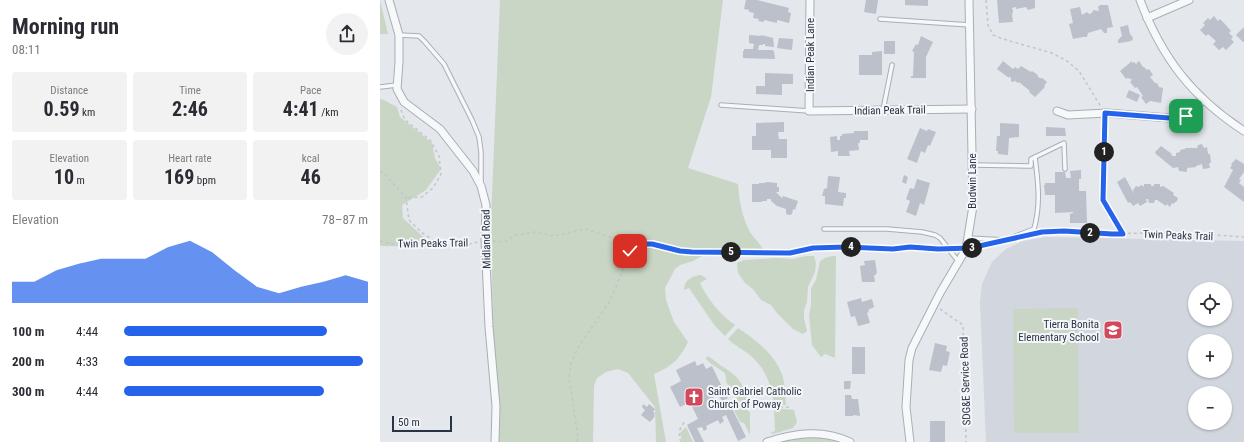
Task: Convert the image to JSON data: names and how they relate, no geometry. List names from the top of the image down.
{
  "streets": {
    "street": [
      "Indian Peak Lane",
      "Indian Peak Trail",
      "Budwin Lane",
      "Midland Road"
    ],
    "path": ["Twin Peaks Trail", "SDG&E Service Road"]
  },
  "crossings": [
    ["Indian Peak Lane", "Indian Peak Trail"],
    ["Indian Peak Trail", "Budwin Lane"],
    ["Twin Peaks Trail", "Midland Road"]
  ],
  "places": {
    "school or university": ["Tierra Bonita Elementary School"],
    "church": ["Saint Gabriel Catholic Church of Poway"]
  },
  "scale_bar": "50 m",
  "page": {
    "heading": ["Morning run", "08:11"],
    "stats": [
      ["Distance", "0.59 km"],
      ["Time", "2:46"],
      ["Pace", "4:41 /km"],
      ["Elevation", "10 m"],
      ["Heart rate", "169 bpm"],
      ["kcal", "46"]
    ],
    "pins": [
      "1",
      "2",
      "4",
      "3",
      "5"
    ],
    "chart": ["Elevation", "78–87 m"],
    "map_buttons": ["+", "−"],
    "list": [
      {
        "name": "100 m",
        "note": "4:44"
      },
      {
        "name": "200 m",
        "note": "4:33"
      },
      {
        "name": "300 m",
        "note": "4:44"
      }
    ],
    "scale": "50 m"
  }
}
